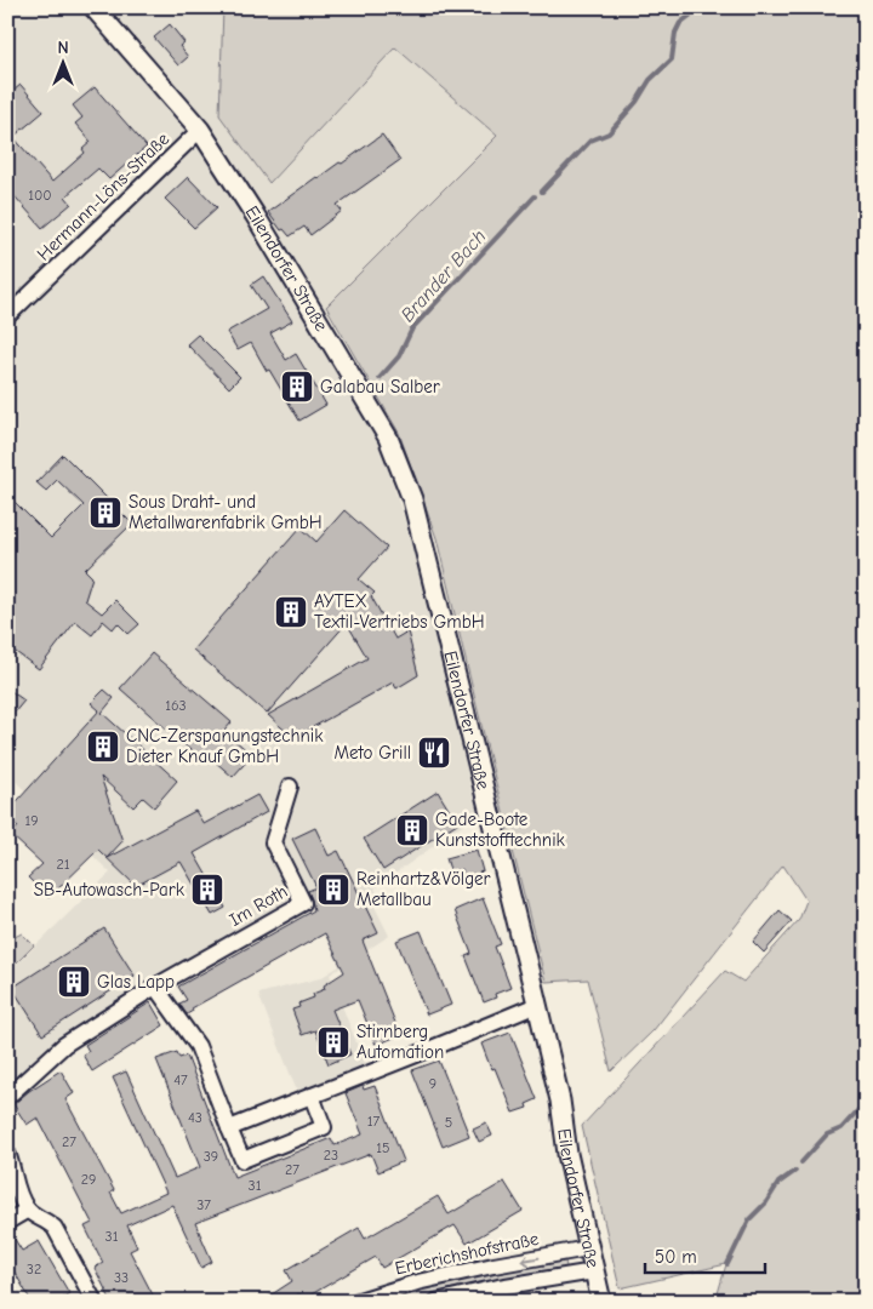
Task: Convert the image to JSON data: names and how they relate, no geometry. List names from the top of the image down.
{
  "streets": {
    "street": [
      "Hermann-Löns-Straße",
      "Eilendorfer Straße",
      "Im Roth",
      "Erberichshofstraße"
    ]
  },
  "crossings": [
    ["Hermann-Löns-Straße", "Eilendorfer Straße"],
    ["Eilendorfer Straße", "Erberichshofstraße"]
  ],
  "water": ["Brander Bach"],
  "places": {
    "building": [
      "Galabau Salber",
      "Sous Draht- und Metallwarenfabrik GmbH",
      "AYTEX Textil-Vertriebs GmbH",
      "CNC-Zerspanungstechnik Dieter Knauf GmbH",
      "Gade-Boote Kunststofftechnik",
      "SB-Autowasch-Park",
      "Reinhartz&Völger Metallbau",
      "Glas Lapp",
      "Stirnberg Automation"
    ],
    "restaurant": ["Meto Grill"]
  },
  "house_numbers": [
    "100",
    "163",
    "19",
    "21",
    "47",
    "9",
    "43",
    "17",
    "5",
    "27",
    "15",
    "23",
    "39",
    "27",
    "29",
    "31",
    "37",
    "31",
    "32",
    "33"
  ],
  "scale_bar": "50 m",
  "north": "top"
}
